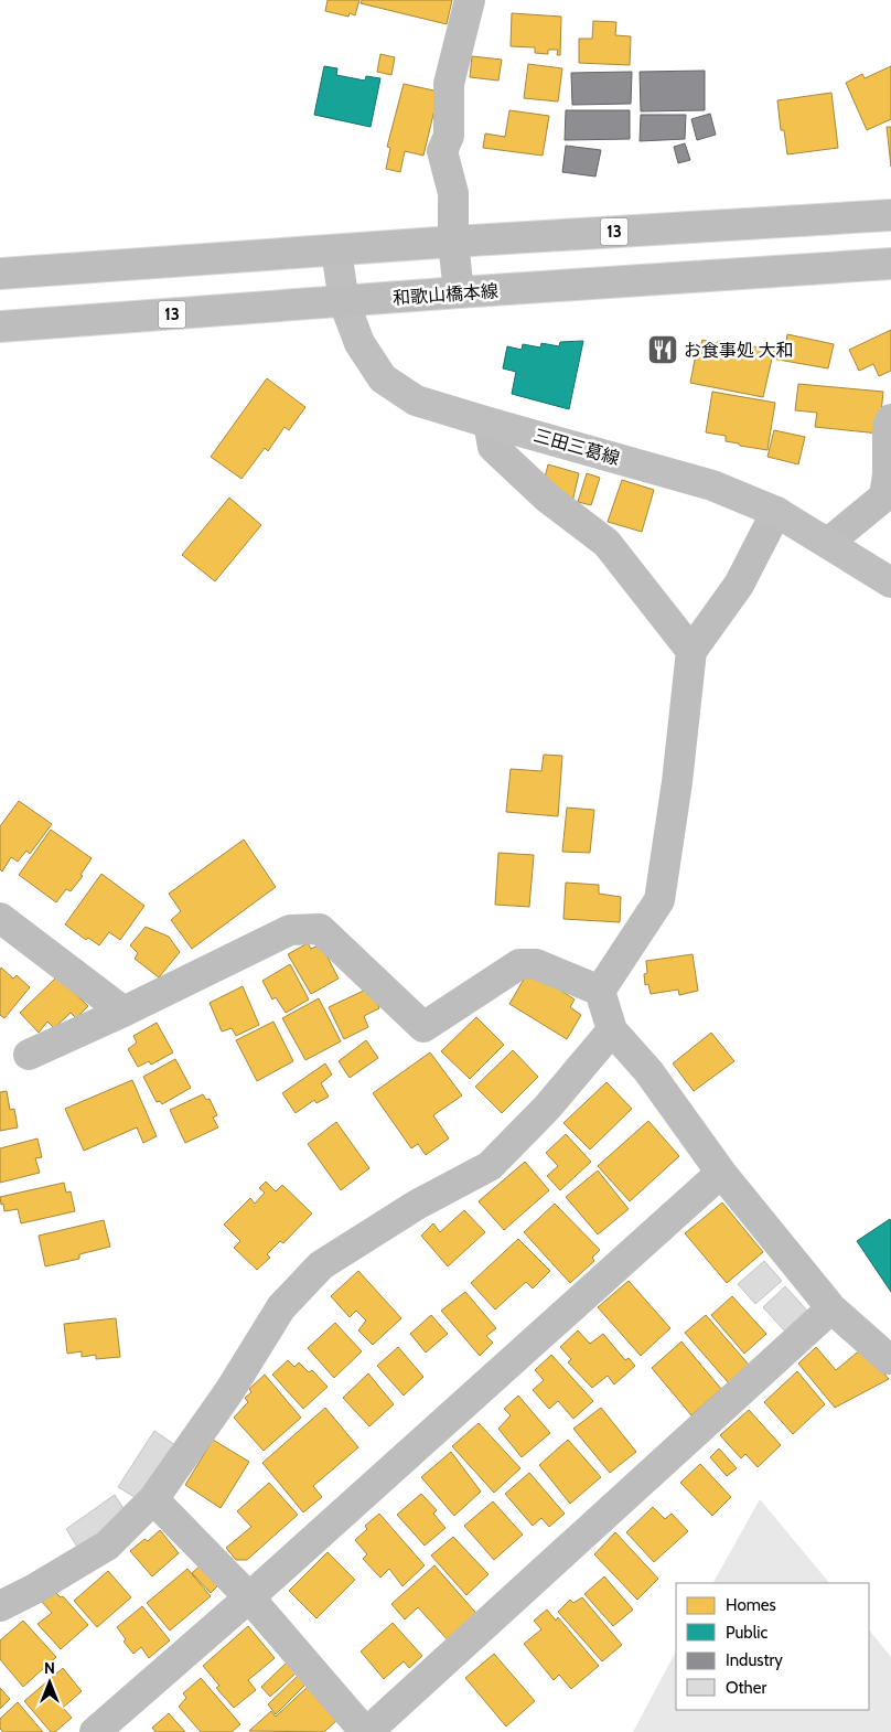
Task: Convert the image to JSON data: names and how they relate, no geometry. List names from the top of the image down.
{
  "streets": {
    "main road": ["三田三葛線"],
    "street": ["13", "和歌山橋本線"]
  },
  "crossings": [
    ["13", "三田三葛線"],
    ["和歌山橋本線", "三田三葛線"]
  ],
  "places": {
    "restaurant": ["お食事処 大和"]
  },
  "legend": [
    "Homes",
    "Public",
    "Industry",
    "Other"
  ],
  "north": "top"
}
